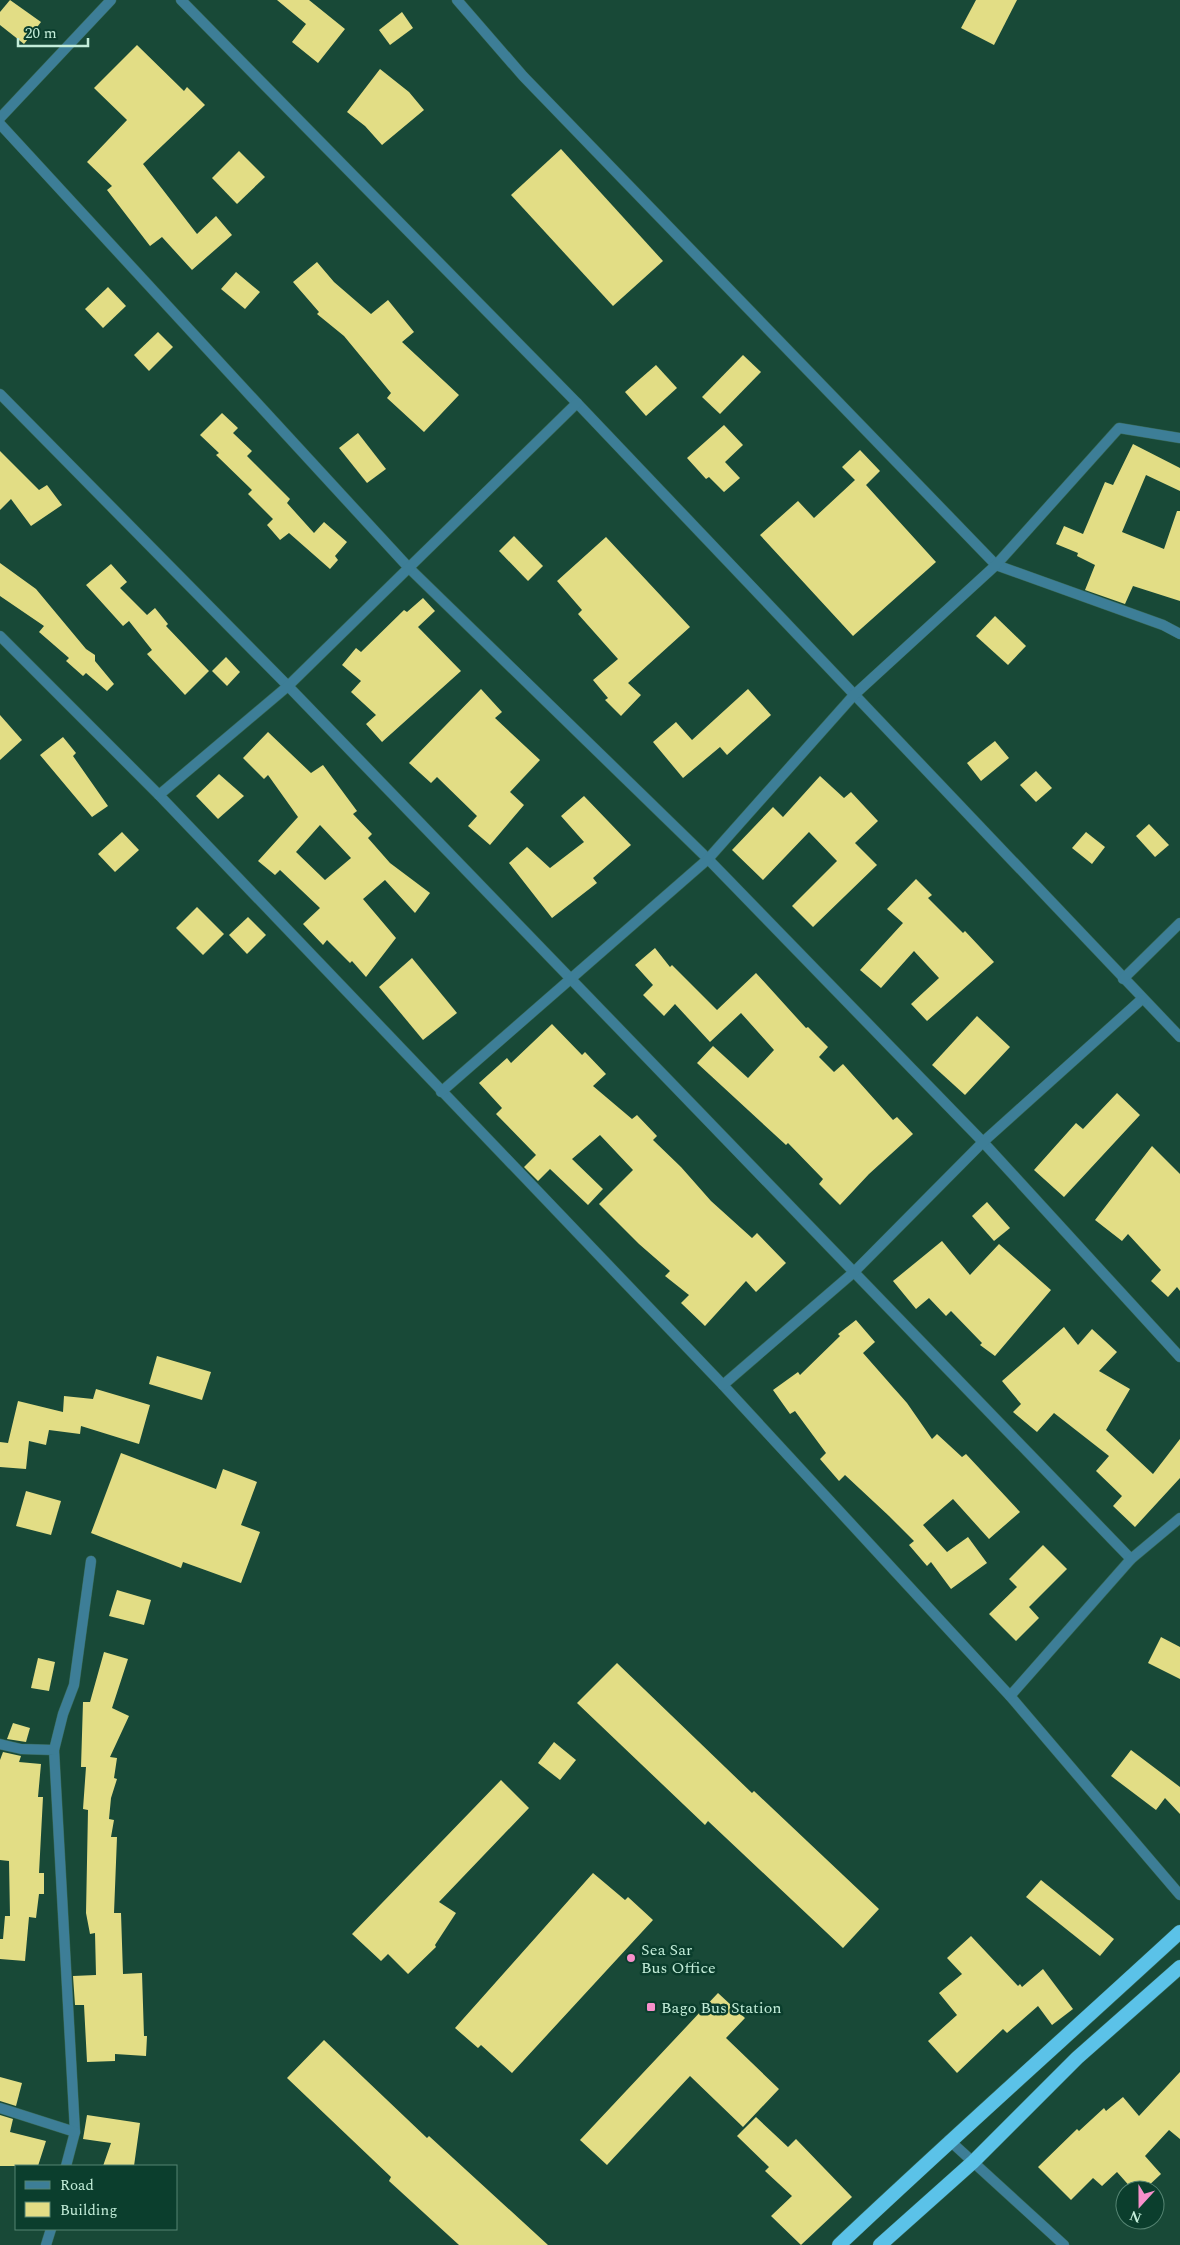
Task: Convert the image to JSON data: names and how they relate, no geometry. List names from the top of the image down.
{
  "places": {
    "other": ["Sea Sar Bus Office"],
    "transit": ["Bago Bus Station"]
  },
  "legend": ["Road", "Building"],
  "scale_bar": "20 m",
  "north": "bottom"
}
